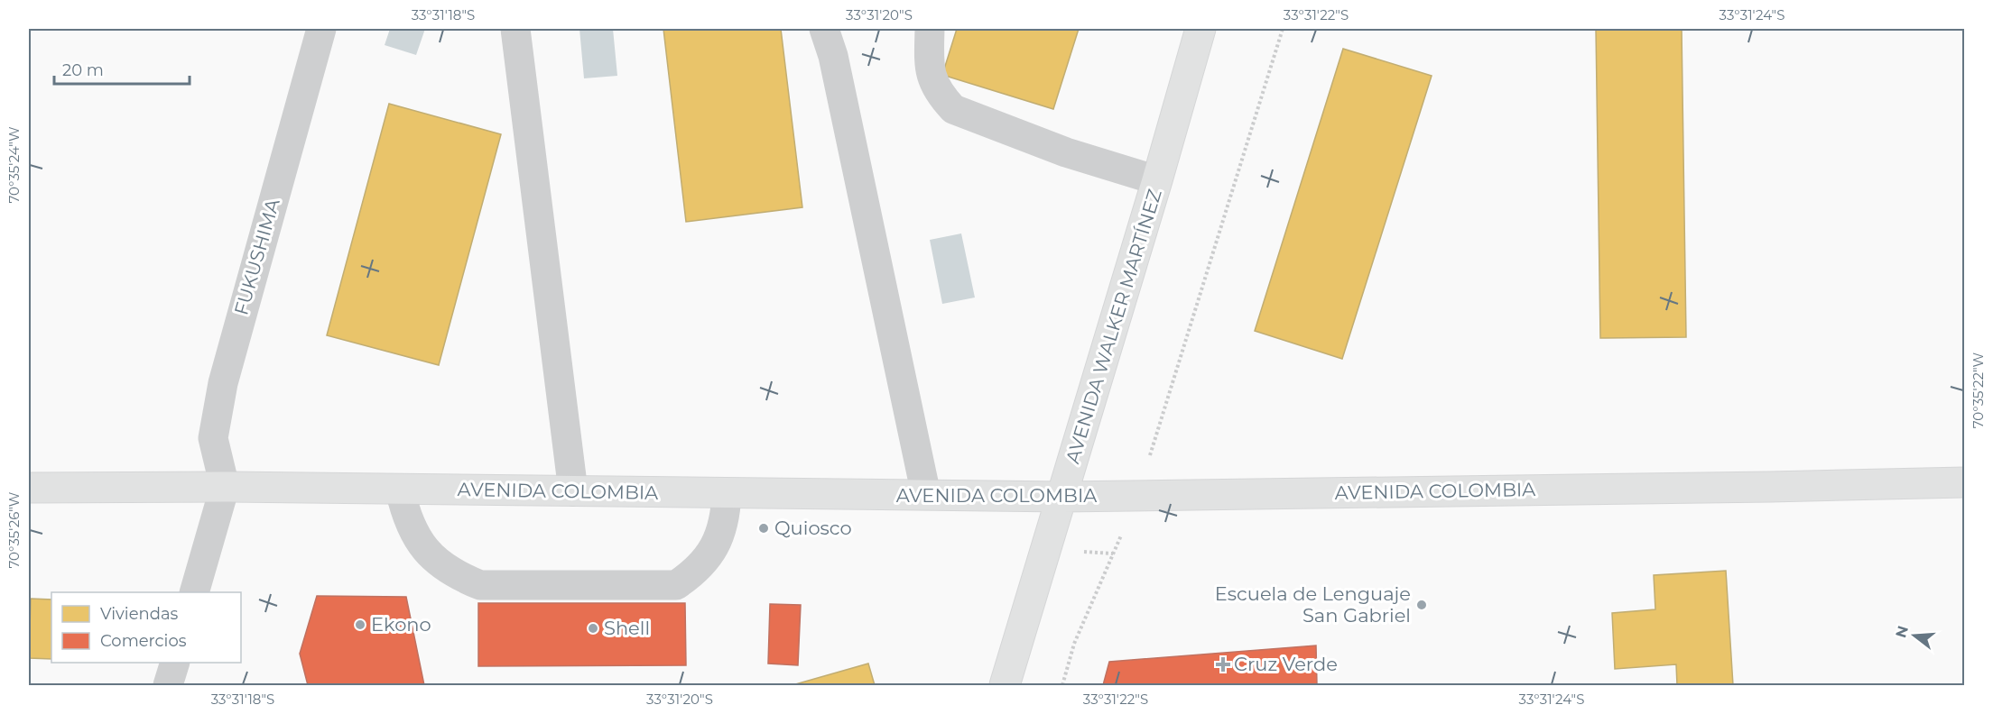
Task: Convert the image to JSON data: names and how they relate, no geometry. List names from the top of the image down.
{
  "streets": {
    "main road": ["AVENIDA WALKER MARTÍNEZ", "AVENIDA COLOMBIA"],
    "street": ["FUKUSHIMA"]
  },
  "crossings": [
    ["FUKUSHIMA", "AVENIDA COLOMBIA"],
    ["AVENIDA WALKER MARTÍNEZ", "AVENIDA COLOMBIA"]
  ],
  "places": {
    "other": [
      "Quiosco",
      "Escuela de Lenguaje San Gabriel",
      "Ekono",
      "Shell"
    ],
    "health": ["Cruz Verde"]
  },
  "legend": ["Viviendas", "Comercios"],
  "scale_bar": "20 m",
  "north": "left",
  "coordinates": [
    "33°31'18\"S",
    "33°31'20\"S",
    "33°31'22\"S",
    "33°31'24\"S",
    "70°35'24\"W",
    "70°35'22\"W",
    "70°35'26\"W"
  ]
}
